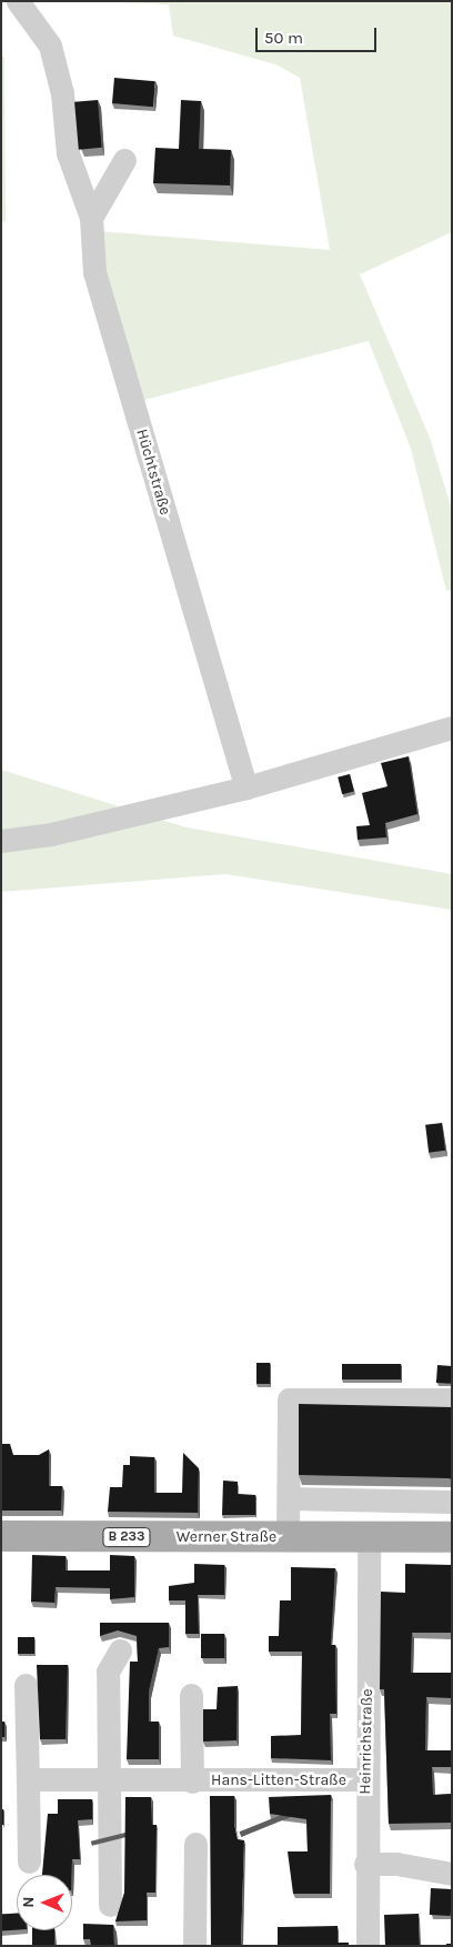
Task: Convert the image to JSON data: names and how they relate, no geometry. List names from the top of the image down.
{
  "streets": {
    "main road": ["B 233", "Werner Straße"],
    "street": ["Hüchtstraße", "Heinrichstraße", "Hans-Litten-Straße"]
  },
  "crossings": [
    ["Werner Straße", "Heinrichstraße"],
    ["Heinrichstraße", "Hans-Litten-Straße"]
  ],
  "scale_bar": "50 m",
  "north": "left"
}
